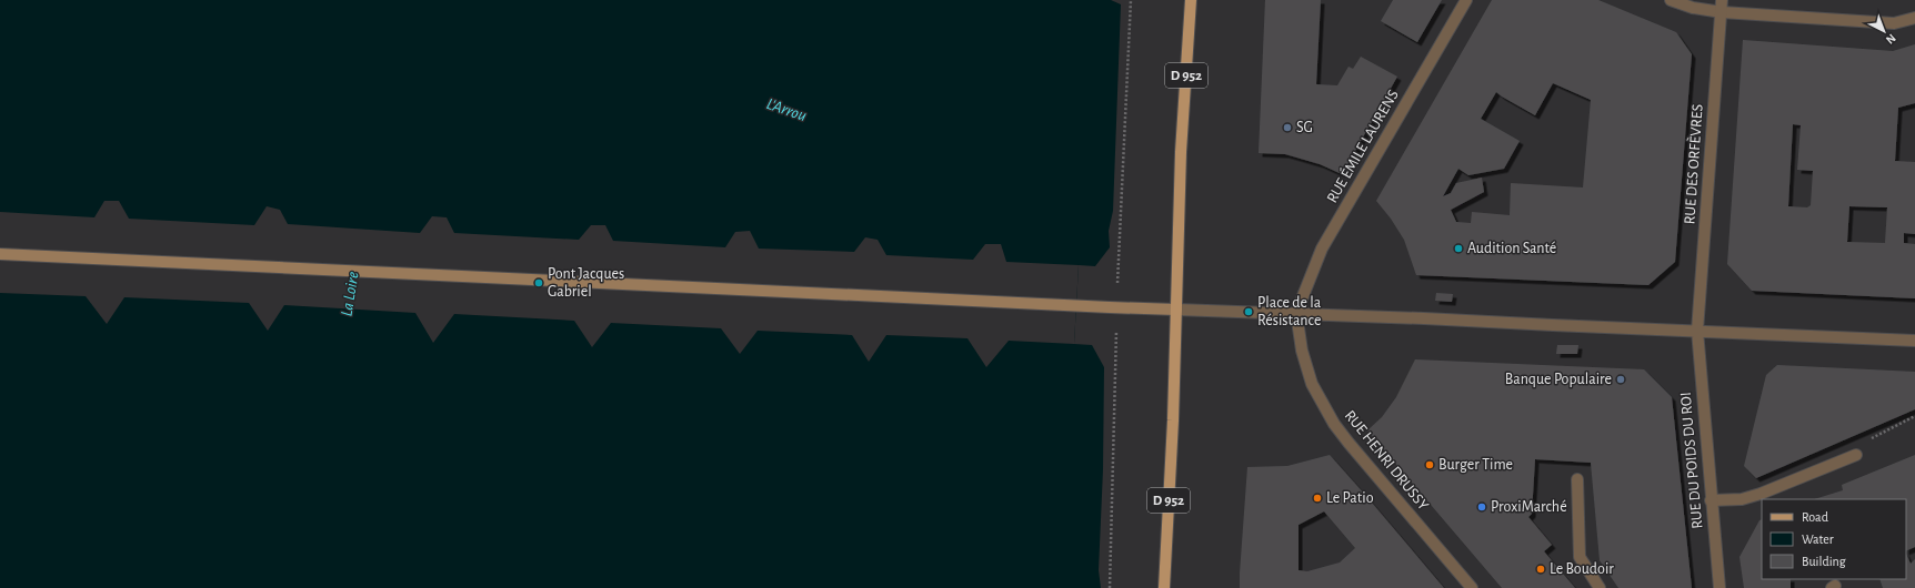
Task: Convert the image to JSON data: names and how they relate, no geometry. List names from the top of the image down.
{
  "streets": {
    "main road": ["D 952"],
    "street": [
      "RUE ÉMILE LAURENS",
      "RUE DES ORFÈVRES",
      "RUE HENRI DRUSSY",
      "RUE DU POIDS DU ROI"
    ]
  },
  "crossings": [
    ["RUE ÉMILE LAURENS", "RUE HENRI DRUSSY"],
    ["RUE DES ORFÈVRES", "RUE DU POIDS DU ROI"]
  ],
  "water": ["L'Arrou", "La Loire"],
  "places": [
    "SG",
    "Audition Santé",
    "Pont Jacques Gabriel",
    "Place de la Résistance",
    "Banque Populaire",
    "Burger Time",
    "Le Patio",
    "ProxiMarché",
    "Le Boudoir"
  ],
  "legend": ["Road", "Water", "Building"],
  "north": "bottom right"
}
